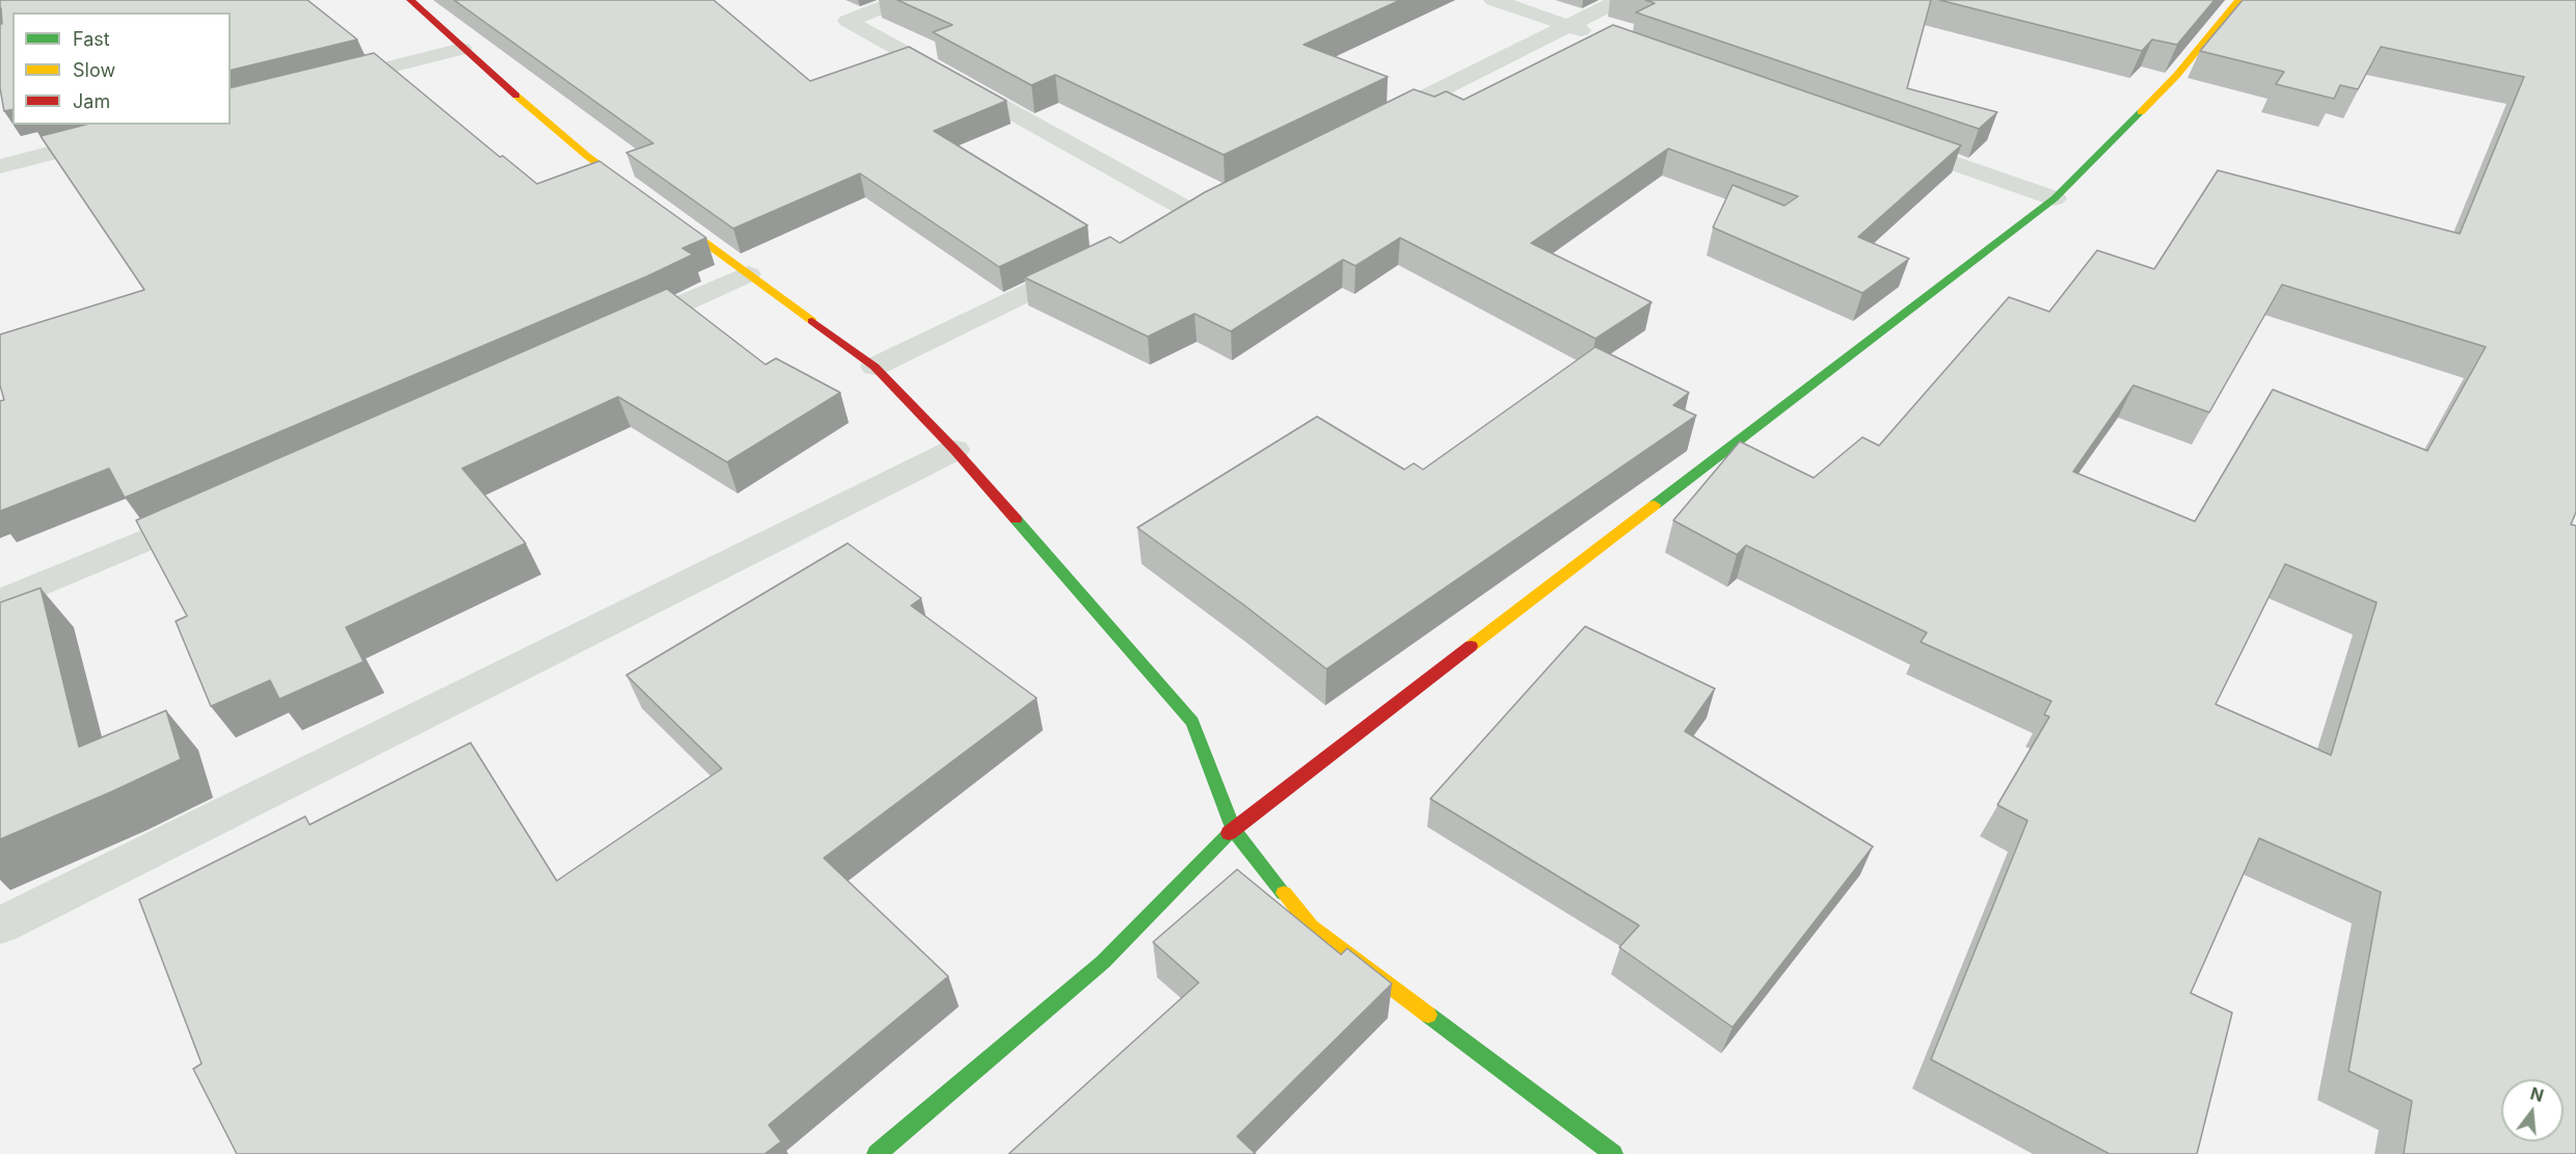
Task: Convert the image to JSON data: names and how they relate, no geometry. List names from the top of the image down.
{
  "legend": ["Fast", "Slow", "Jam"],
  "north": "top"
}
